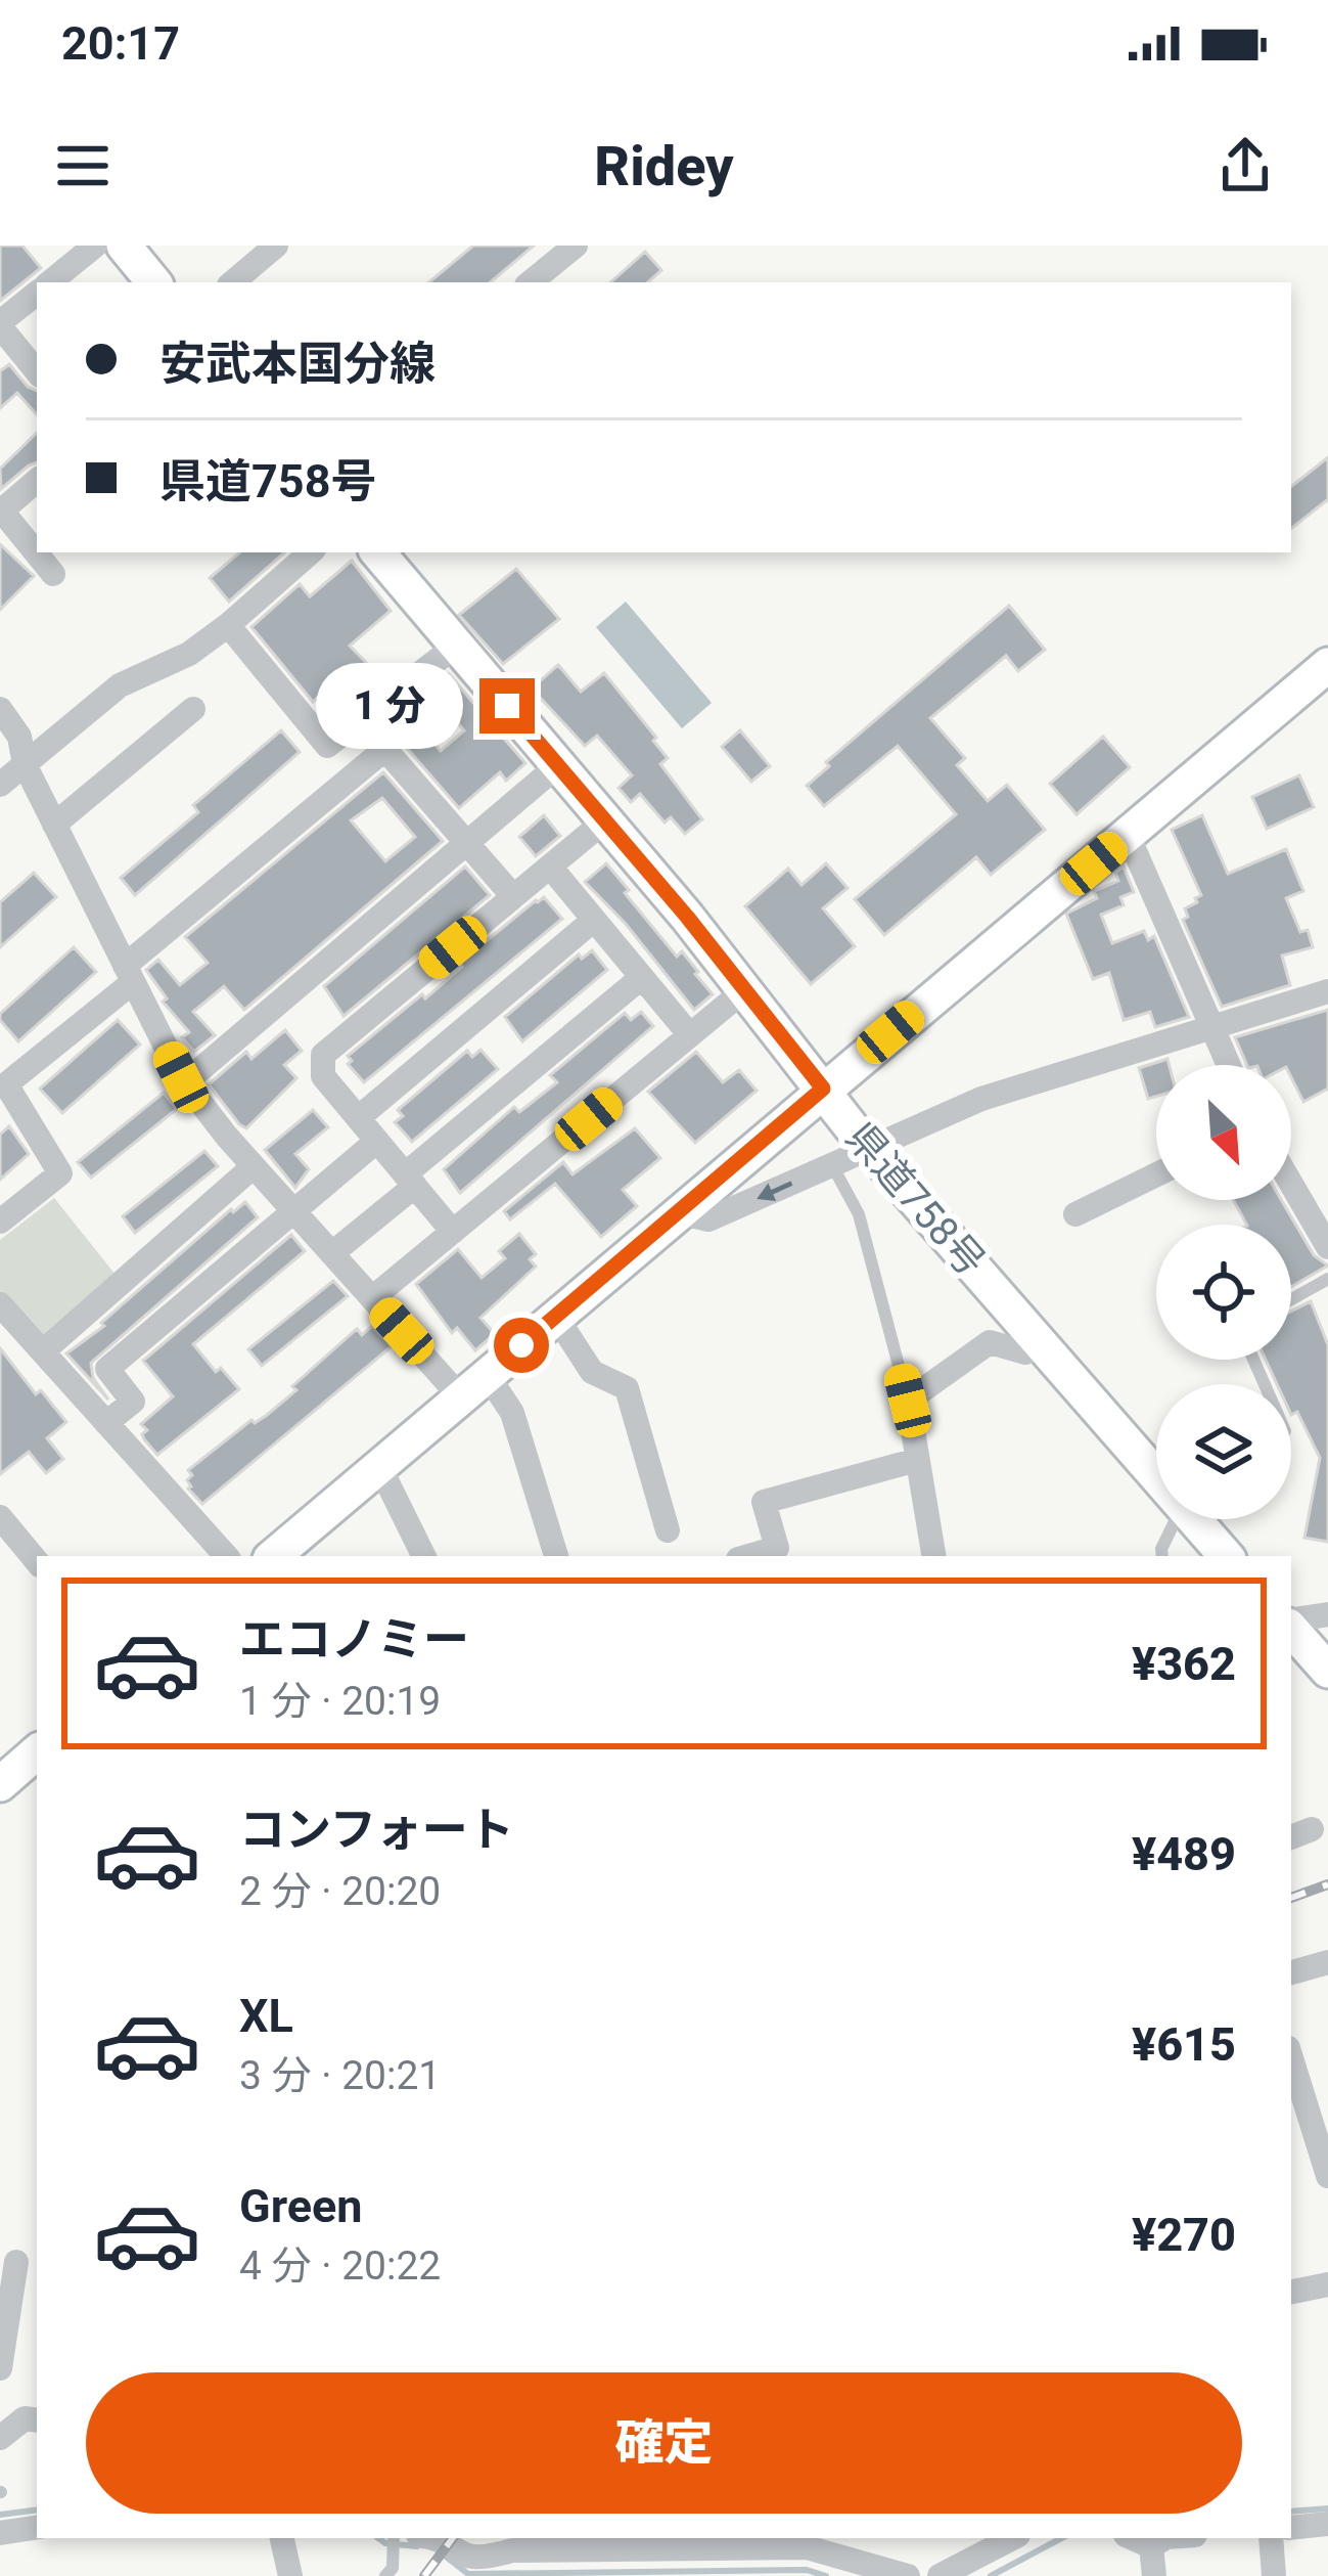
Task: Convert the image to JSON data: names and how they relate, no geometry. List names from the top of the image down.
{
  "streets": {
    "main road": ["県道758号"]
  },
  "north": "bottom right",
  "page": {
    "status": "20:17",
    "header": "Ridey",
    "banner": ["安武本国分線", "県道758号"],
    "bubble": "1 分",
    "list": [
      {
        "name": "エコノミー",
        "note": "1 分 · 20:19",
        "value": "¥362"
      },
      {
        "name": "コンフォート",
        "note": "2 分 · 20:20",
        "value": "¥489"
      },
      {
        "name": "XL",
        "note": "3 分 · 20:21",
        "value": "¥615"
      },
      {
        "name": "Green",
        "note": "4 分 · 20:22",
        "value": "¥270"
      }
    ],
    "buttons": "確定"
  }
}
